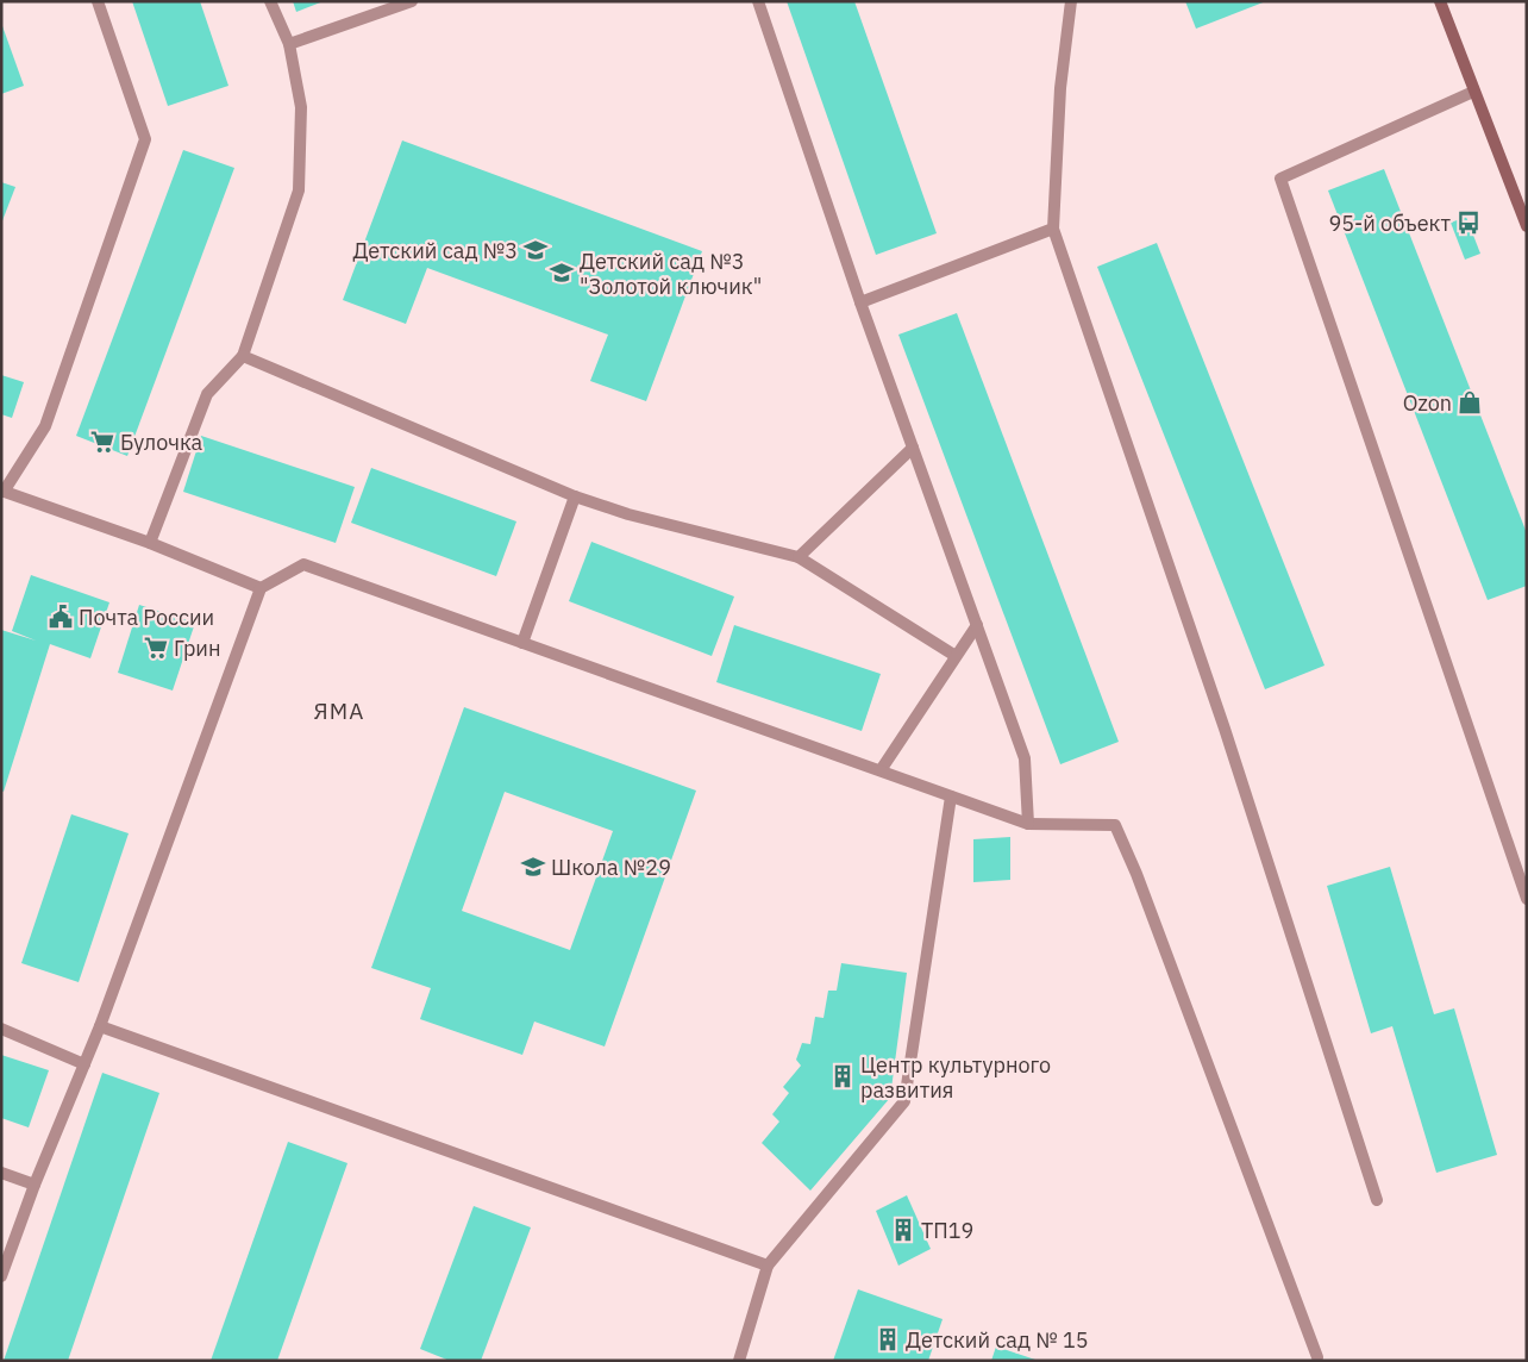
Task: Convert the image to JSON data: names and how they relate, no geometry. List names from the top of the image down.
{
  "districts": ["ЯМА"],
  "places": {
    "bus stop": ["95-й объект"],
    "school or university": ["Детский сад №3", "Детский сад №3 \"Золотой ключик\"", "Школа №29"],
    "shop": ["Ozon"],
    "supermarket": ["Булочка", "Грин"],
    "public building": ["Почта России"],
    "building": ["Центр культурного развития", "ТП19", "Детский сад № 15"]
  }
}
